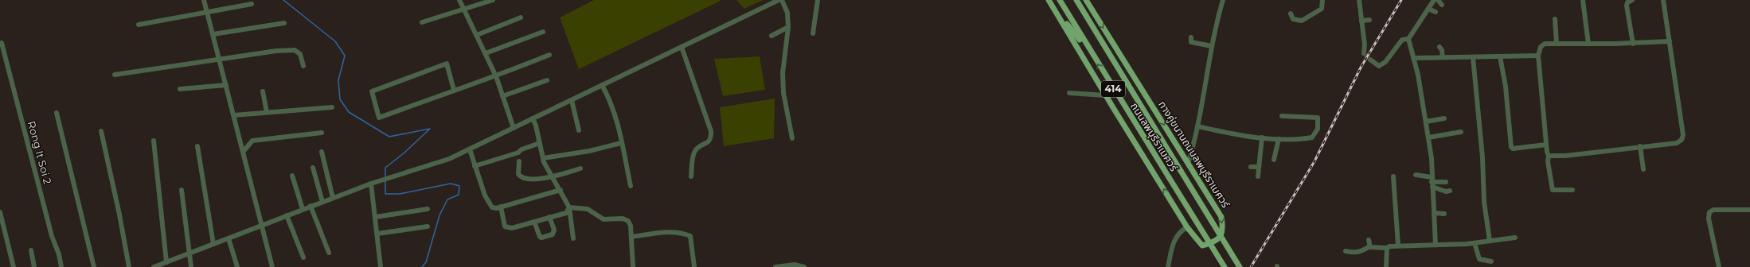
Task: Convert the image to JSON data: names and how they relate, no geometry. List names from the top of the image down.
{
  "streets": {
    "main road": ["414", "ถนนลพบุรีราเมศวร์", "ทางคู่ขนานถนนลพบุรีราเมศวร์"],
    "street": ["Rong It Soi 2"]
  }
}
